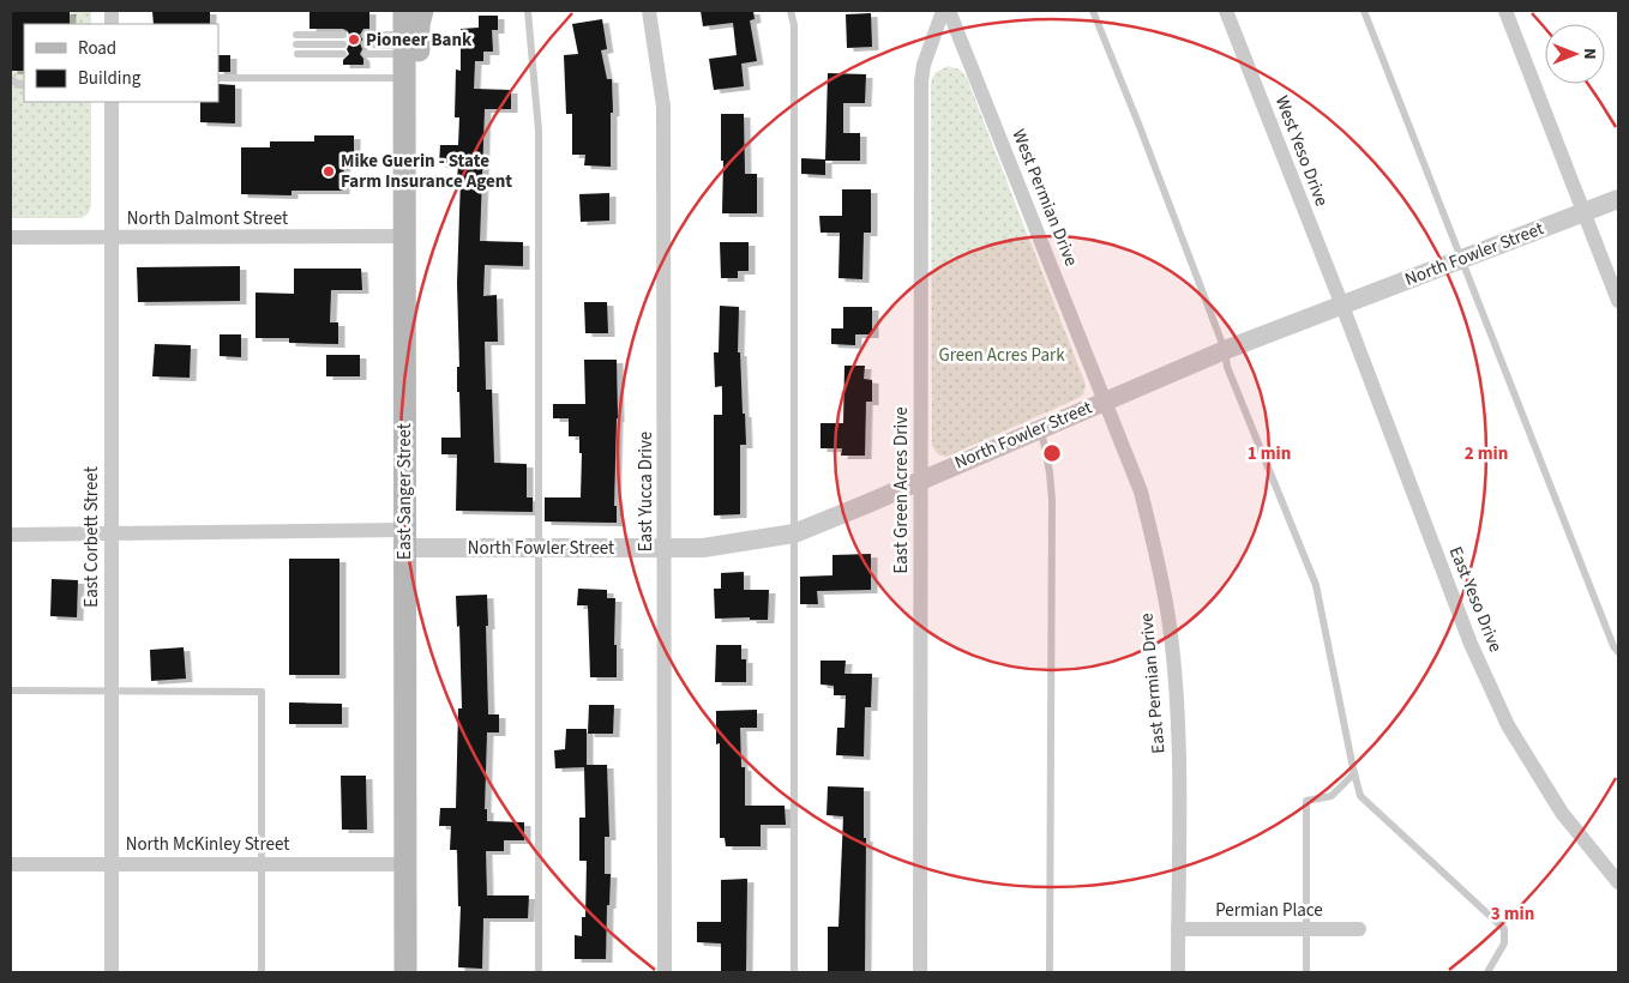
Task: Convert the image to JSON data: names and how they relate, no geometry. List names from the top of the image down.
{
  "streets": {
    "main road": ["East Sanger Street"],
    "street": [
      "West Yeso Drive",
      "West Permian Drive",
      "North Dalmont Street",
      "North Fowler Street",
      "East Green Acres Drive",
      "East Yucca Drive",
      "East Corbett Street",
      "East Yeso Drive",
      "East Permian Drive",
      "North McKinley Street",
      "Permian Place"
    ]
  },
  "crossings": [
    ["West Yeso Drive", "North Fowler Street"],
    ["West Yeso Drive", "East Yeso Drive"],
    ["West Permian Drive", "North Fowler Street"],
    ["West Permian Drive", "East Permian Drive"],
    ["North Dalmont Street", "East Sanger Street"],
    ["North Dalmont Street", "East Corbett Street"],
    ["North Fowler Street", "East Green Acres Drive"],
    ["North Fowler Street", "East Sanger Street"],
    ["North Fowler Street", "East Yucca Drive"],
    ["North Fowler Street", "East Corbett Street"],
    ["North Fowler Street", "East Yeso Drive"],
    ["North Fowler Street", "East Permian Drive"],
    ["East Sanger Street", "North McKinley Street"],
    ["East Corbett Street", "North McKinley Street"],
    ["East Permian Drive", "Permian Place"]
  ],
  "parks": ["Green Acres Park"],
  "places": ["Pioneer Bank", "Mike Guerin - State Farm Insurance Agent"],
  "legend": ["Road", "Building"],
  "north": "right",
  "rings": ["1 min", "2 min", "3 min"]
}
